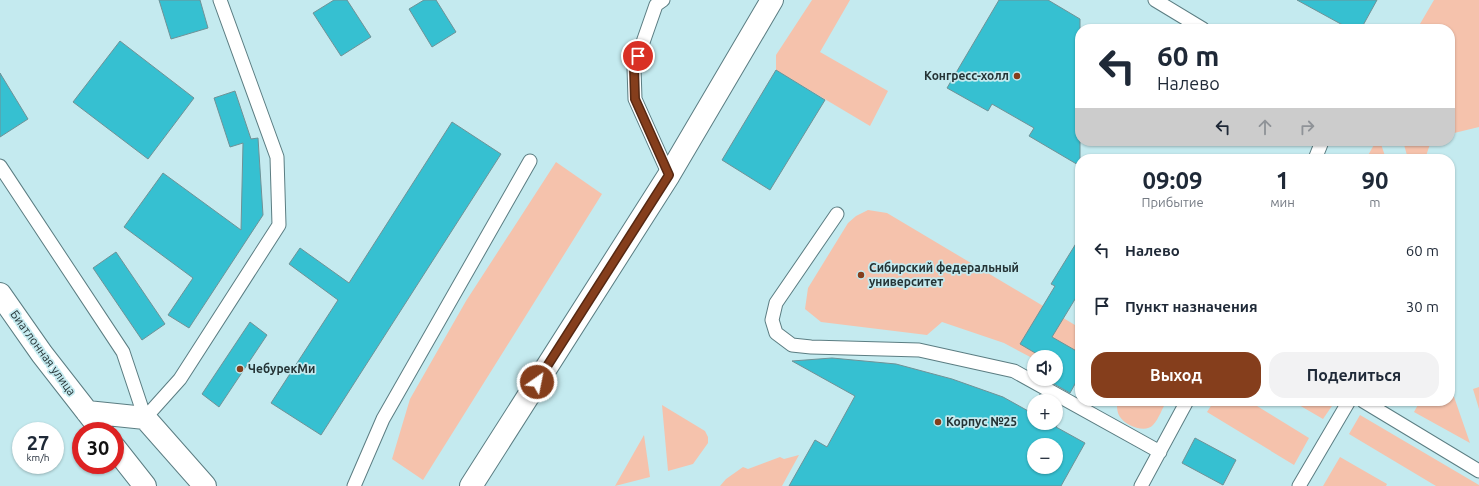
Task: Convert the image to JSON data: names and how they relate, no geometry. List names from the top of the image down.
{
  "streets": {
    "street": ["Биатлонная улица"]
  },
  "places": [
    "Конгресс-холл",
    "Сибирский федеральный университет",
    "ЧебурекМи",
    "Корпус №25"
  ],
  "page": {
    "turn": ["60 m", "Налево"],
    "eta": [
      "09:09",
      "Прибытие",
      "1",
      "мин",
      "90",
      "m"
    ],
    "list": [
      {
        "name": "Налево",
        "value": "60 m"
      },
      {
        "name": "Пункт назначения",
        "value": "30 m"
      }
    ],
    "buttons": ["Выход", "Поделиться"],
    "map_buttons": ["+", "−"],
    "speed": "27 km/h",
    "limit": "30"
  }
}
